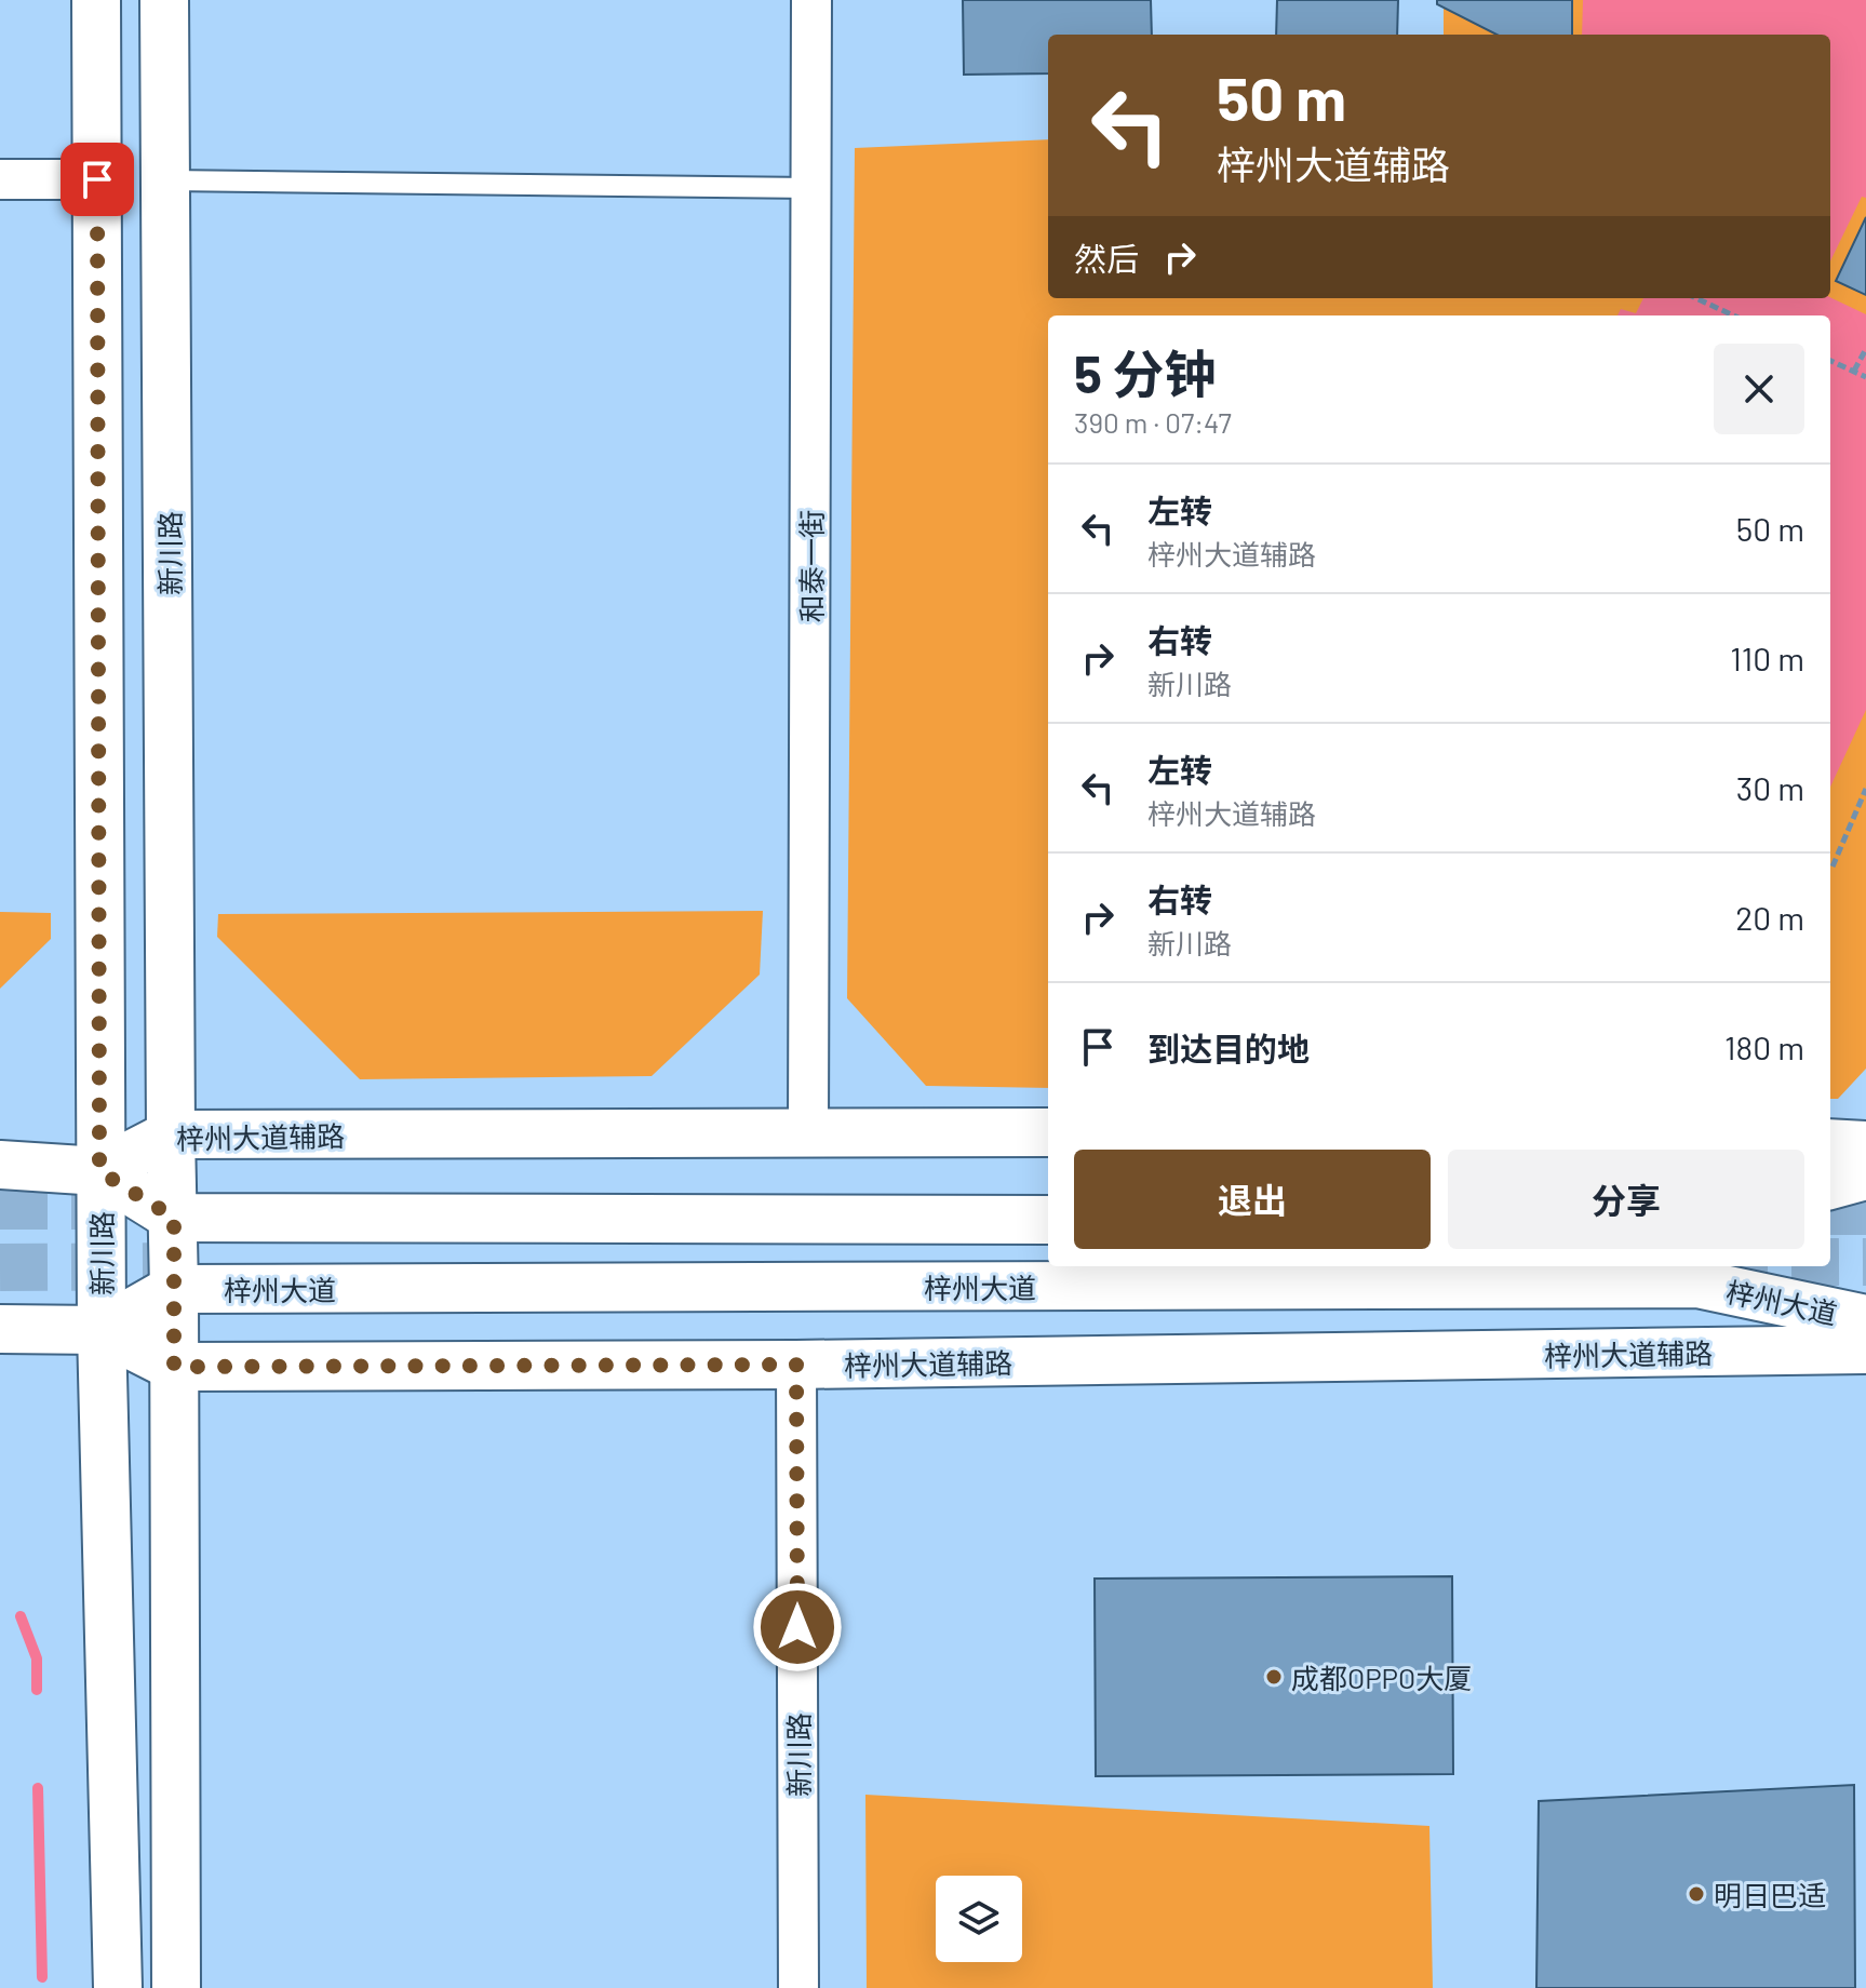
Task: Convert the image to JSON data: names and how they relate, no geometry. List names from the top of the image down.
{
  "streets": {
    "street": [
      "新川路",
      "和泰一街",
      "梓州大道辅路",
      "梓州大道"
    ]
  },
  "crossings": [
    ["新川路", "梓州大道辅路"],
    ["新川路", "梓州大道"],
    ["和泰一街", "梓州大道辅路"],
    ["梓州大道辅路", "梓州大道"]
  ],
  "places": ["成都OPPO大厦", "明日巴适"],
  "page": {
    "turn": ["50 m", "梓州大道辅路"],
    "then": "然后",
    "heading": ["5 分钟", "390 m · 07:47"],
    "list": [
      {
        "name": "左转",
        "note": "梓州大道辅路",
        "value": "50 m"
      },
      {
        "name": "右转",
        "note": "新川路",
        "value": "110 m"
      },
      {
        "name": "左转",
        "note": "梓州大道辅路",
        "value": "30 m"
      },
      {
        "name": "右转",
        "note": "新川路",
        "value": "20 m"
      },
      {
        "name": "到达目的地",
        "value": "180 m"
      }
    ],
    "buttons": ["退出", "分享"]
  }
}
